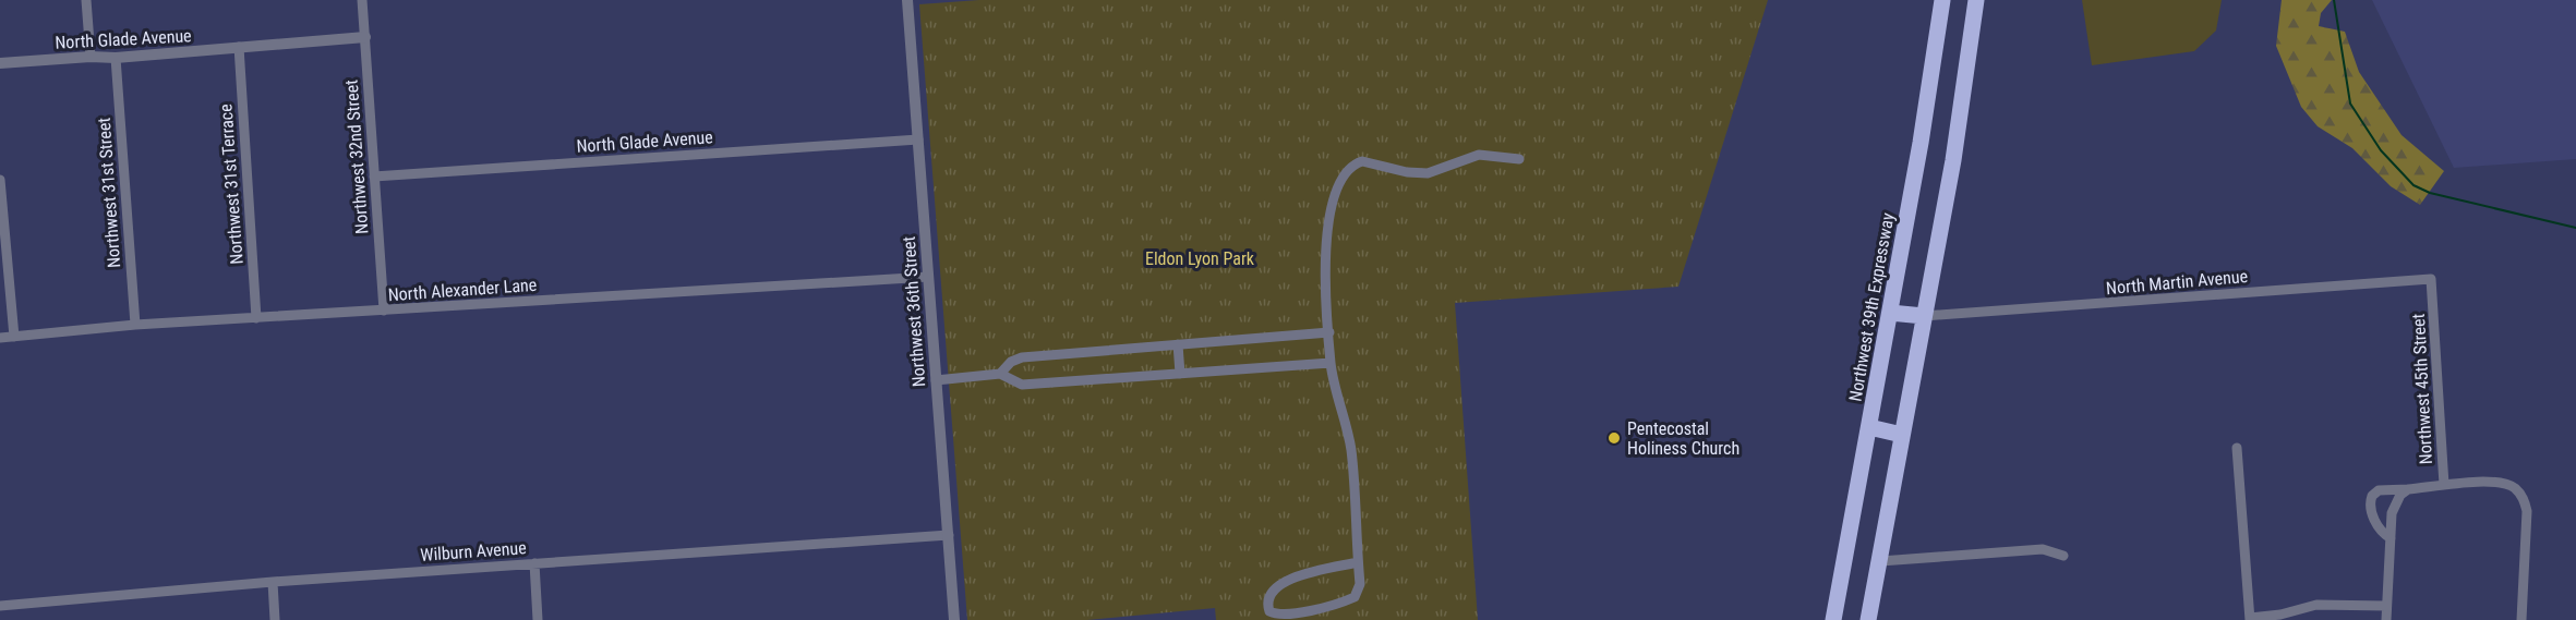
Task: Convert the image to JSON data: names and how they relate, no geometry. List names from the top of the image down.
{
  "streets": {
    "highway": ["Northwest 39th Expressway"],
    "street": [
      "North Glade Avenue",
      "Northwest 32nd Street",
      "Northwest 31st Terrace",
      "Northwest 31st Street",
      "North Martin Avenue",
      "North Alexander Lane",
      "Northwest 36th Street",
      "Northwest 45th Street",
      "Wilburn Avenue"
    ]
  },
  "crossings": [
    ["North Glade Avenue", "Northwest 32nd Street"],
    ["North Glade Avenue", "Northwest 31st Terrace"],
    ["North Glade Avenue", "Northwest 31st Street"],
    ["North Glade Avenue", "Northwest 36th Street"],
    ["Northwest 32nd Street", "North Alexander Lane"],
    ["Northwest 31st Terrace", "North Alexander Lane"],
    ["Northwest 31st Street", "North Alexander Lane"],
    ["North Martin Avenue", "Northwest 45th Street"],
    ["North Alexander Lane", "Northwest 36th Street"],
    ["Northwest 36th Street", "Wilburn Avenue"]
  ],
  "parks": ["Eldon Lyon Park"],
  "places": ["Pentecostal Holiness Church"]
}
